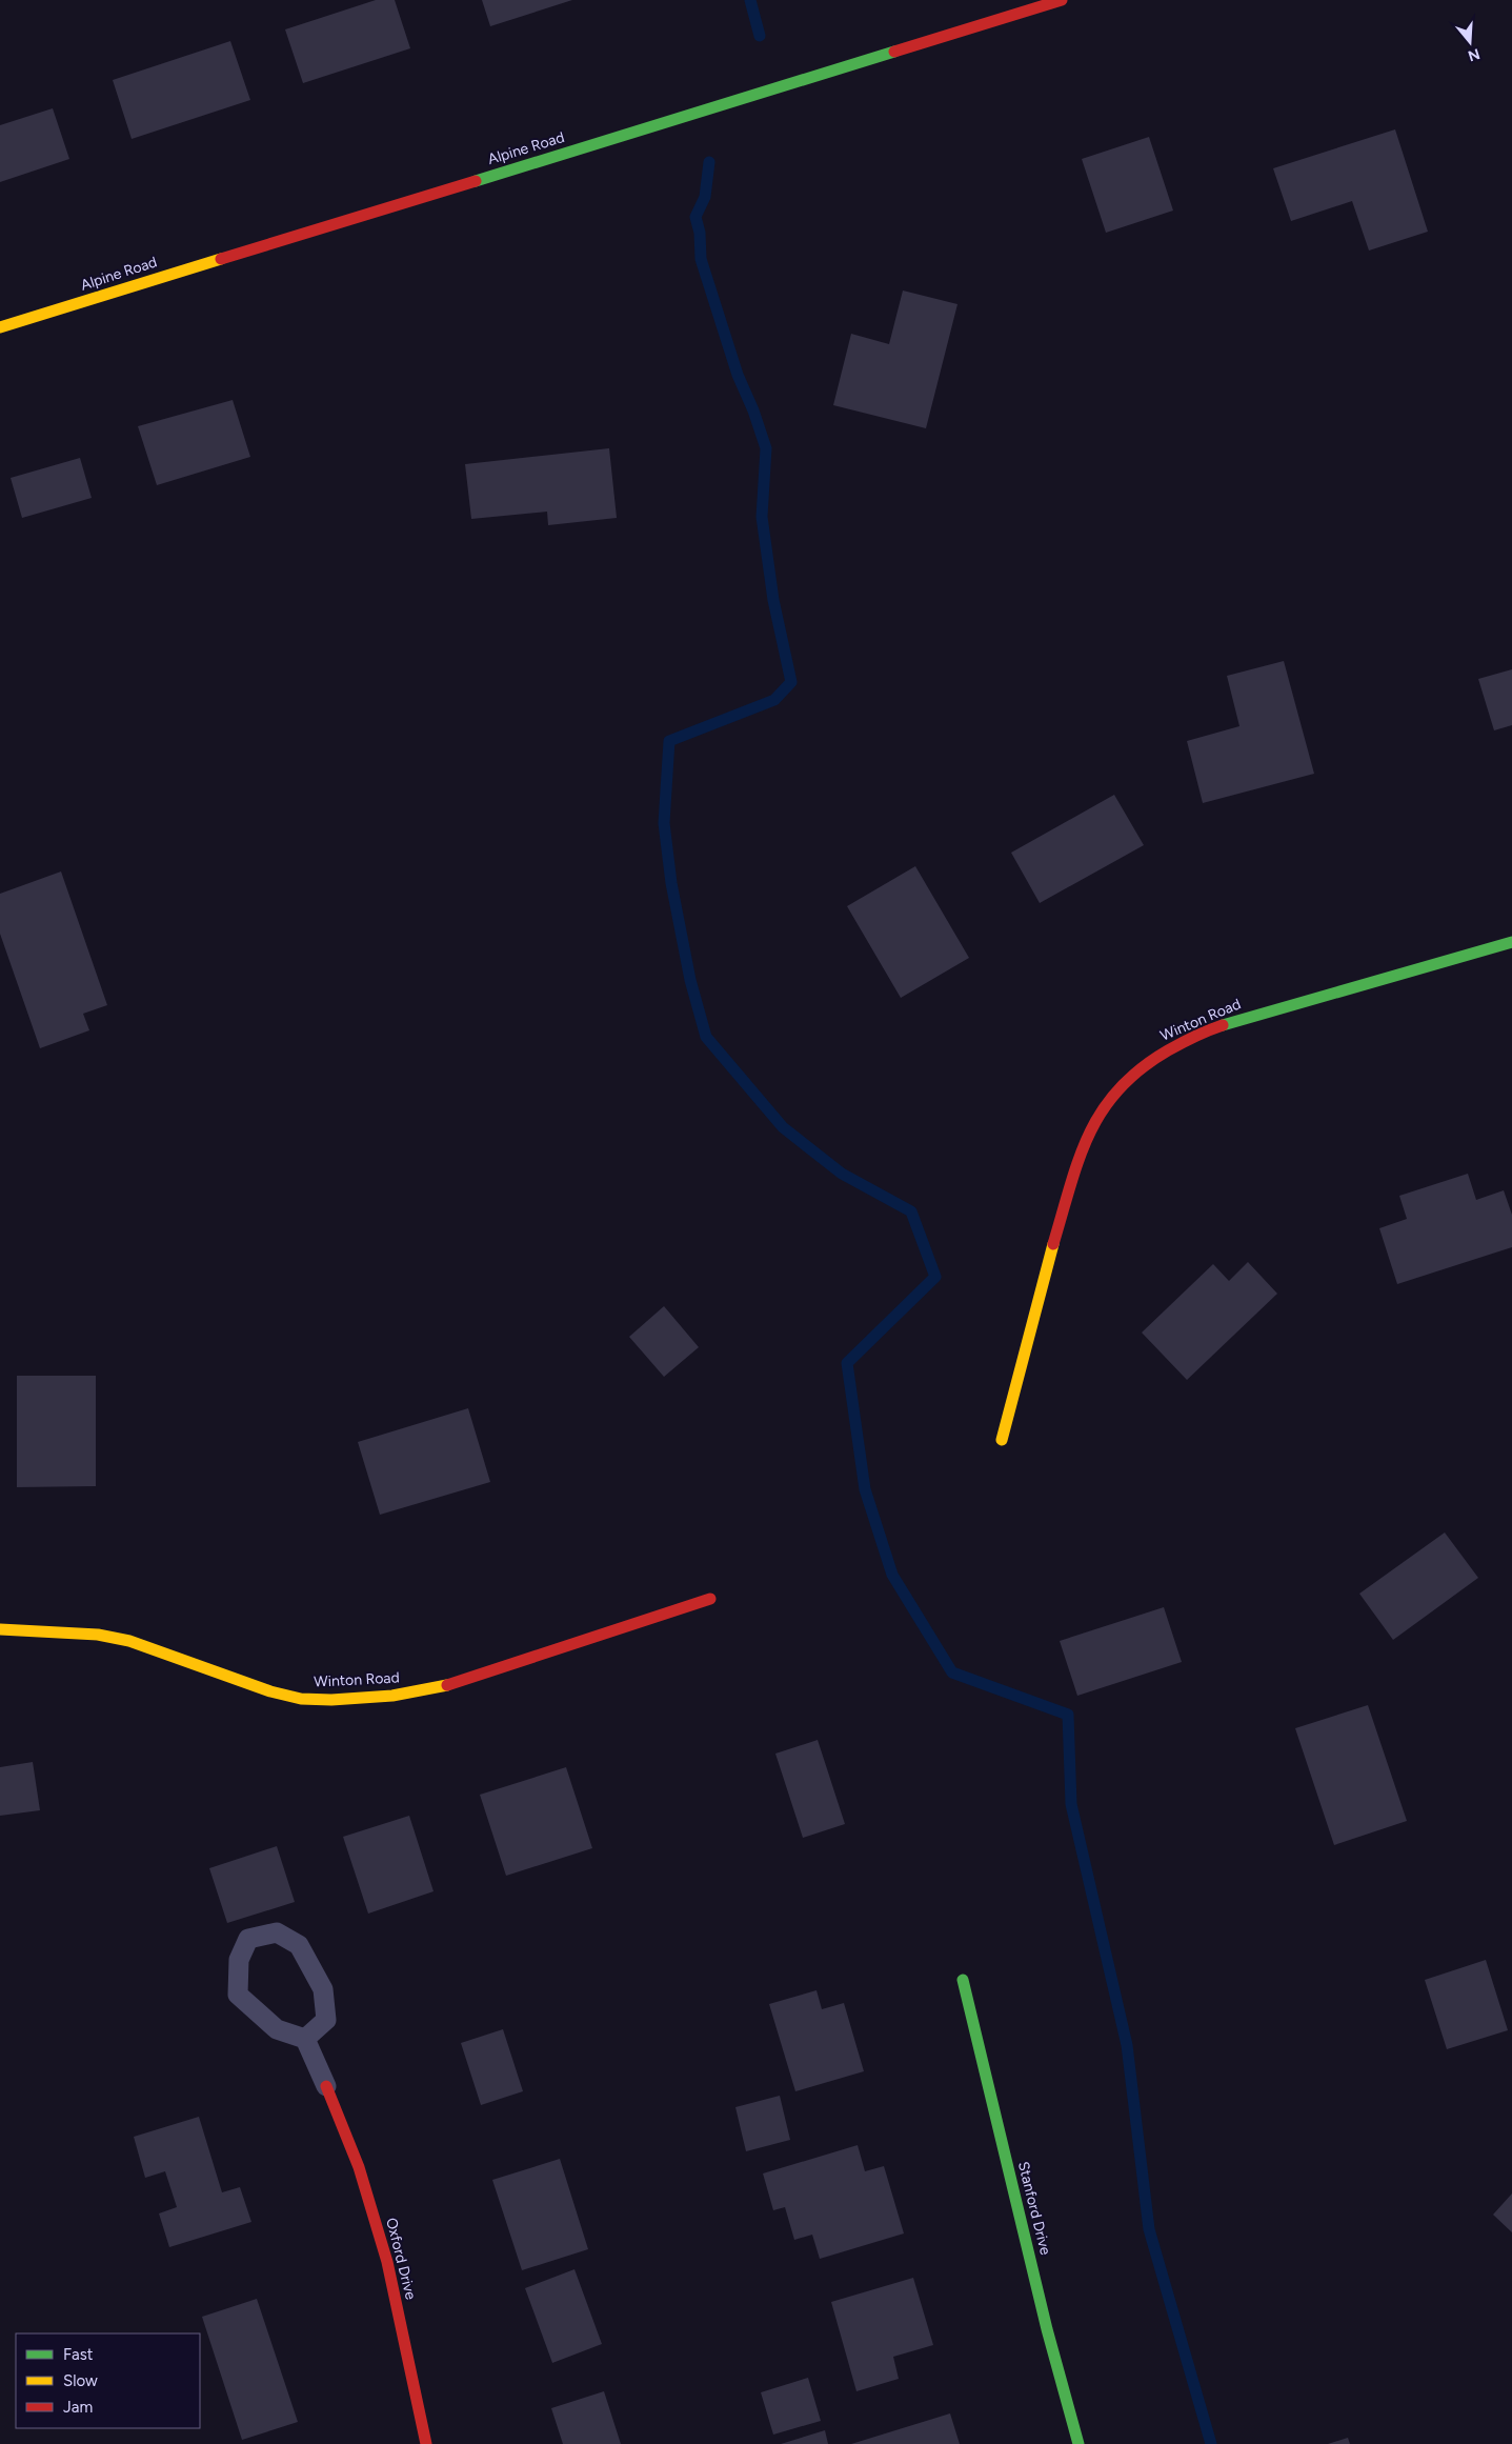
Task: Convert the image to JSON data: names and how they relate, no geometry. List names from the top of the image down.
{
  "streets": {
    "street": [
      "Alpine Road",
      "Winton Road",
      "Stanford Drive",
      "Oxford Drive"
    ]
  },
  "legend": ["Fast", "Slow", "Jam"],
  "north": "bottom"
}
